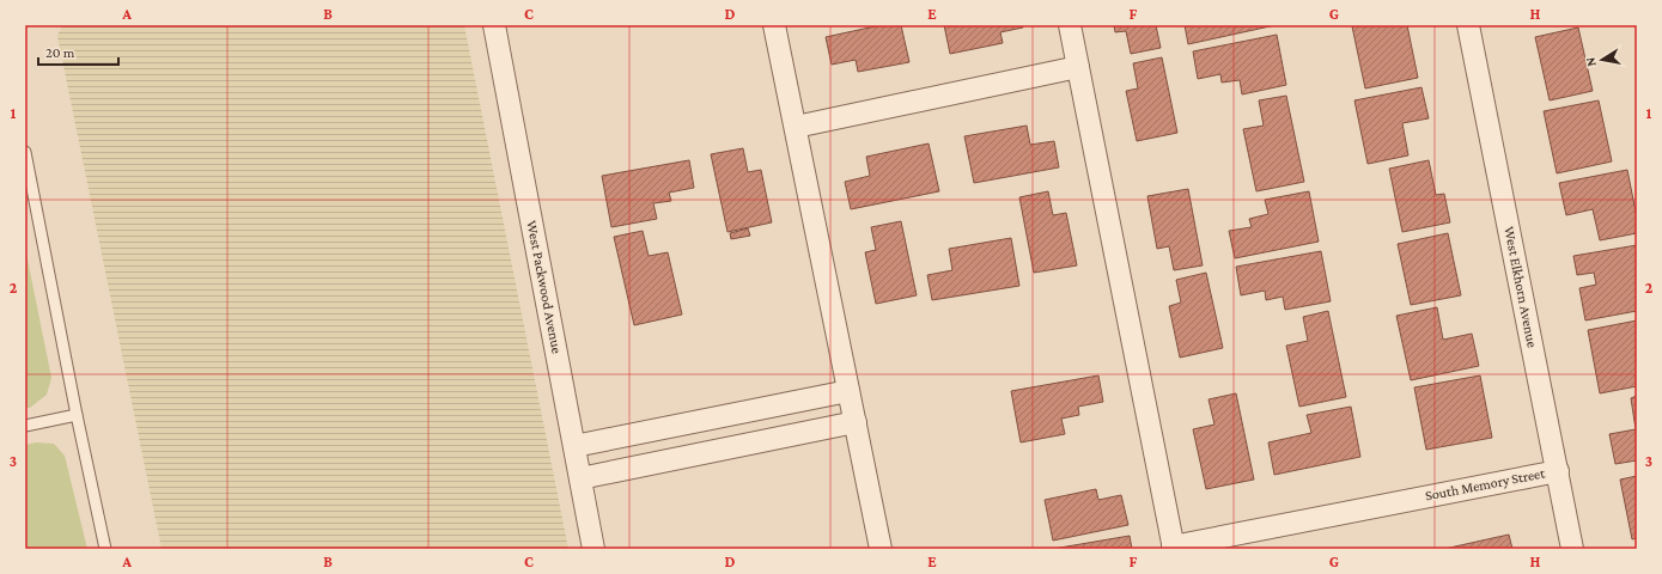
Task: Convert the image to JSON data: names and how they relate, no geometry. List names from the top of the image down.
{
  "streets": {
    "street": ["West Packwood Avenue", "West Elkhorn Avenue", "South Memory Street"]
  },
  "crossings": [
    ["West Elkhorn Avenue", "South Memory Street"]
  ],
  "scale_bar": "20 m",
  "north": "left",
  "grid": {
    "columns": [
      "A",
      "B",
      "C",
      "D",
      "E",
      "F",
      "G",
      "H"
    ],
    "rows": ["1", "2", "3"]
  }
}
